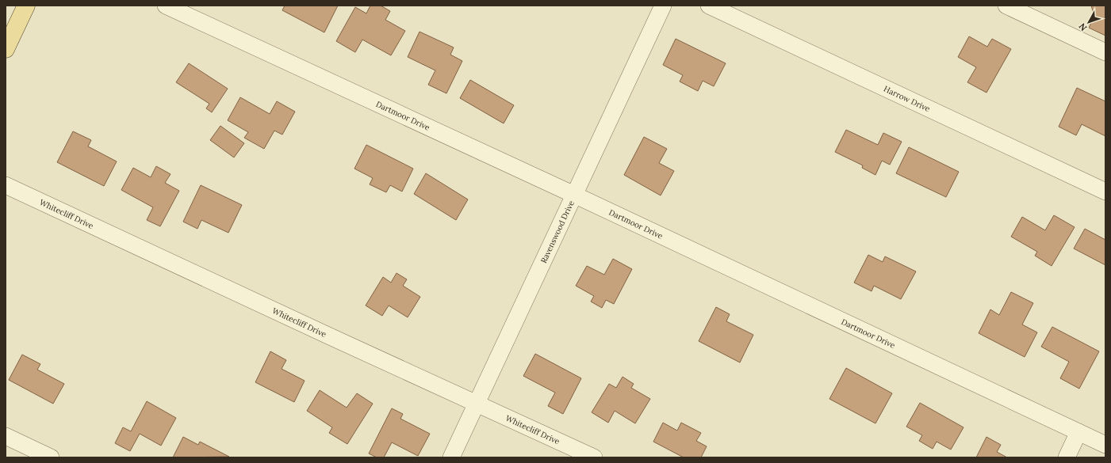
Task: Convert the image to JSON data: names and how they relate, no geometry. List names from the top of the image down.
{
  "streets": {
    "street": [
      "Harrow Drive",
      "Dartmoor Drive",
      "Whitecliff Drive",
      "Ravenswood Drive"
    ]
  },
  "crossings": [
    ["Dartmoor Drive", "Ravenswood Drive"],
    ["Whitecliff Drive", "Ravenswood Drive"]
  ],
  "north": "bottom left"
}
